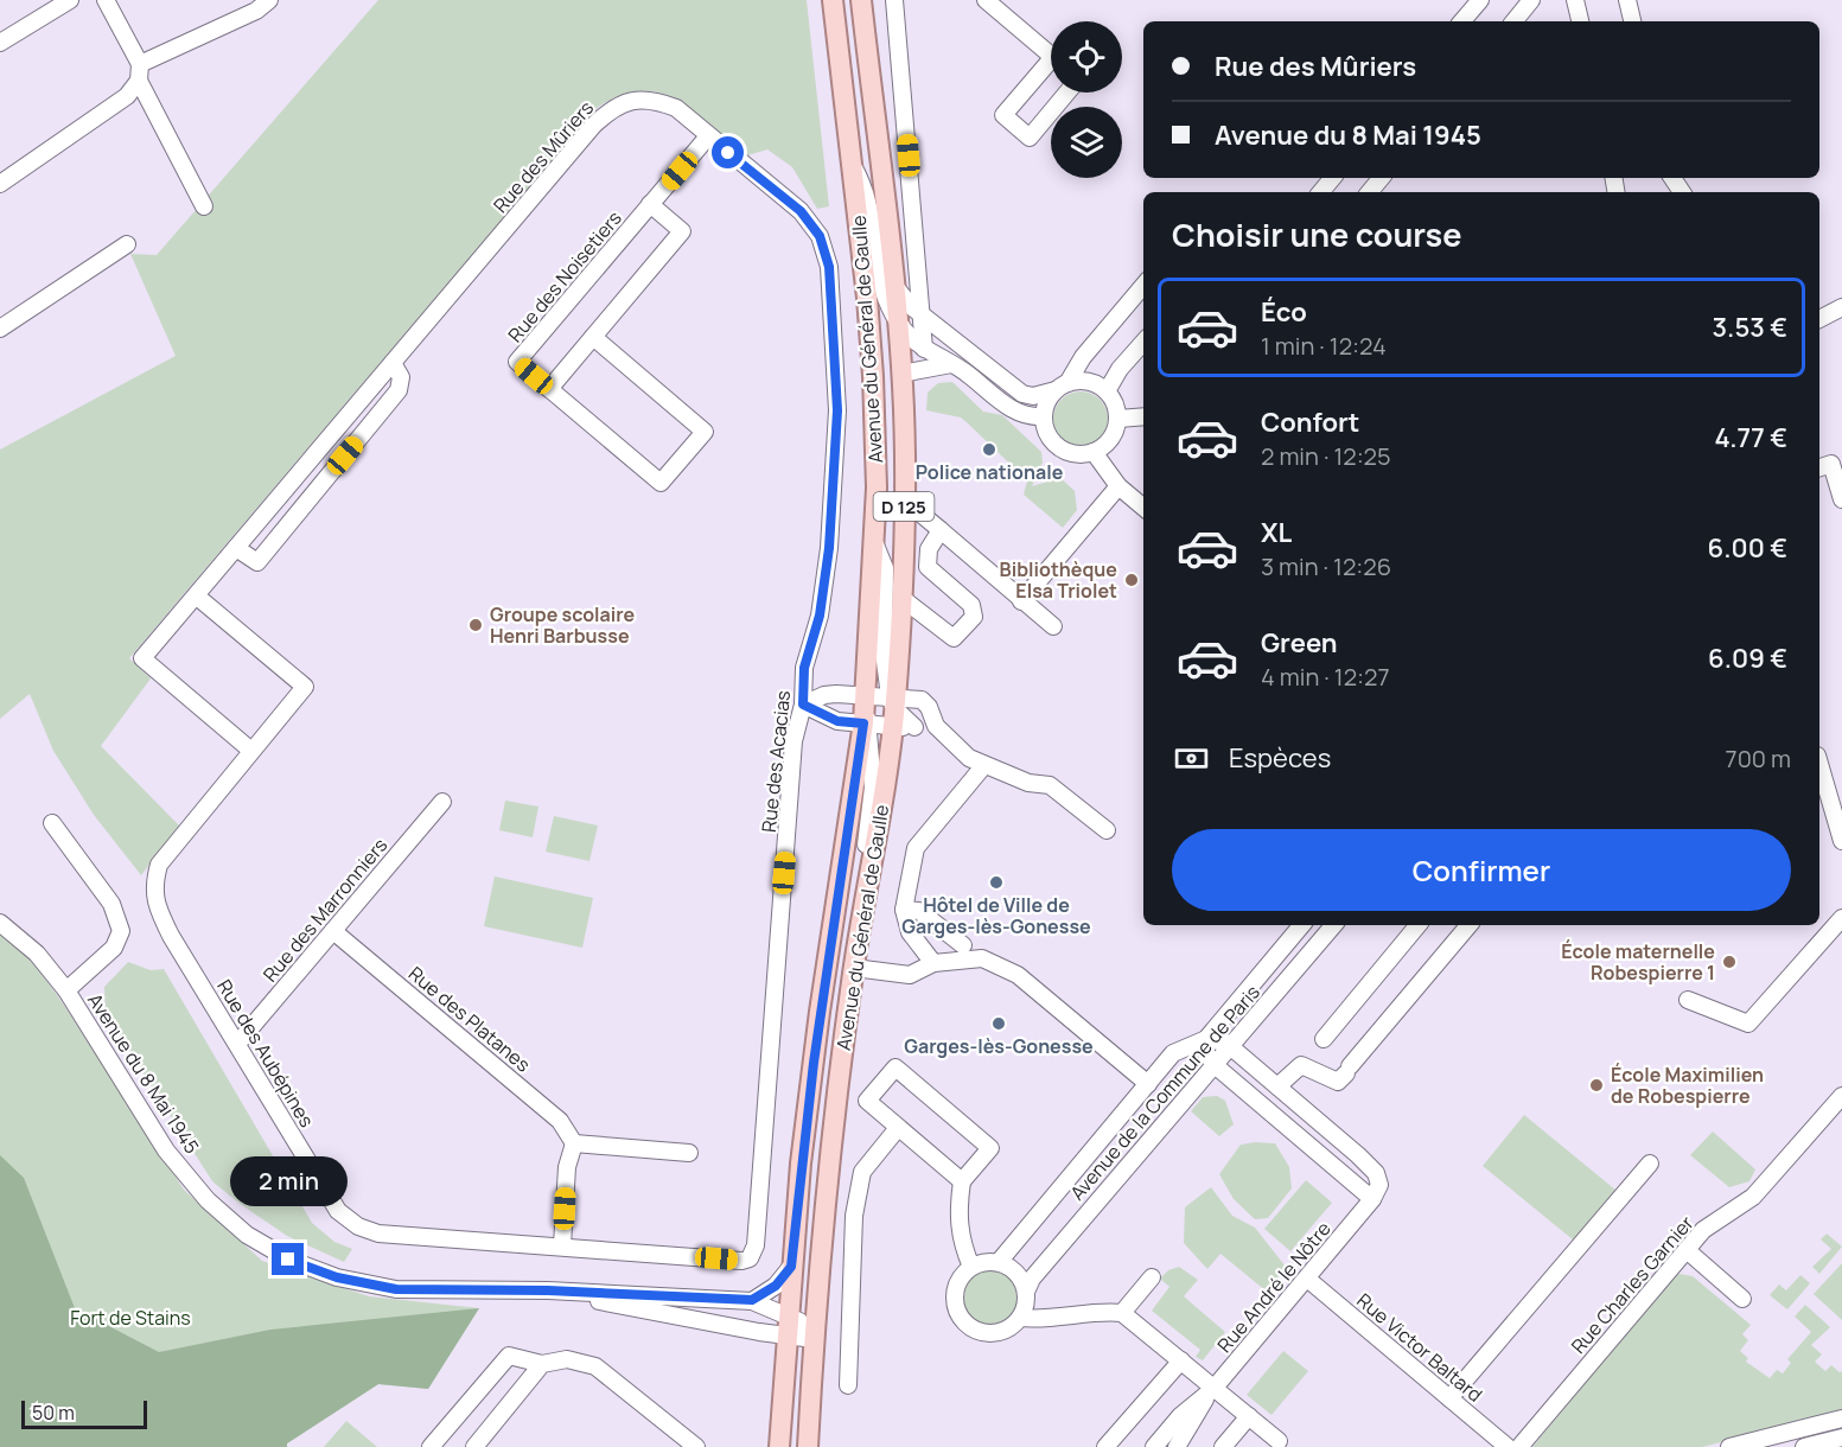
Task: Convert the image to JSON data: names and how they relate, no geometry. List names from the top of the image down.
{
  "streets": {
    "main road": ["Avenue du Général de Gaulle", "D 125"],
    "street": [
      "Rue des Mûriers",
      "Rue des Noisetiers",
      "Rue des Acacias",
      "Rue des Marronniers",
      "Rue des Platanes",
      "Rue des Aubépines",
      "Avenue du 8 Mai 1945",
      "Avenue de la Commune de Paris",
      "Rue Charles Garnier",
      "Rue André le Nôtre",
      "Rue Victor Baltard"
    ]
  },
  "crossings": [
    ["Rue des Mûriers", "Rue des Noisetiers"],
    ["Rue des Mûriers", "Rue des Acacias"],
    ["Rue des Mûriers", "Rue des Aubépines"],
    ["Avenue du Général de Gaulle", "Avenue du 8 Mai 1945"],
    ["Rue des Acacias", "Rue des Aubépines"],
    ["Rue des Marronniers", "Rue des Platanes"],
    ["Rue des Marronniers", "Rue des Aubépines"],
    ["Rue André le Nôtre", "Rue Victor Baltard"]
  ],
  "parks": ["Fort de Stains"],
  "places": [
    "Police nationale",
    "Bibliothèque Elsa Triolet",
    "Groupe scolaire Henri Barbusse",
    "Hôtel de Ville de Garges-lès-Gonesse",
    "École maternelle Robespierre 1",
    "Garges-lès-Gonesse",
    "École Maximilien de Robespierre"
  ],
  "scale_bar": "50 m",
  "page": {
    "banner": ["Rue des Mûriers", "Avenue du 8 Mai 1945"],
    "heading": "Choisir une course",
    "list": [
      {
        "name": "Éco",
        "note": "1 min · 12:24",
        "value": "3.53 €"
      },
      {
        "name": "Confort",
        "note": "2 min · 12:25",
        "value": "4.77 €"
      },
      {
        "name": "XL",
        "note": "3 min · 12:26",
        "value": "6.00 €"
      },
      {
        "name": "Green",
        "note": "4 min · 12:27",
        "value": "6.09 €"
      }
    ],
    "pay": ["Espèces", "700 m"],
    "buttons": "Confirmer",
    "bubble": "2 min",
    "scale": "50 m"
  }
}
